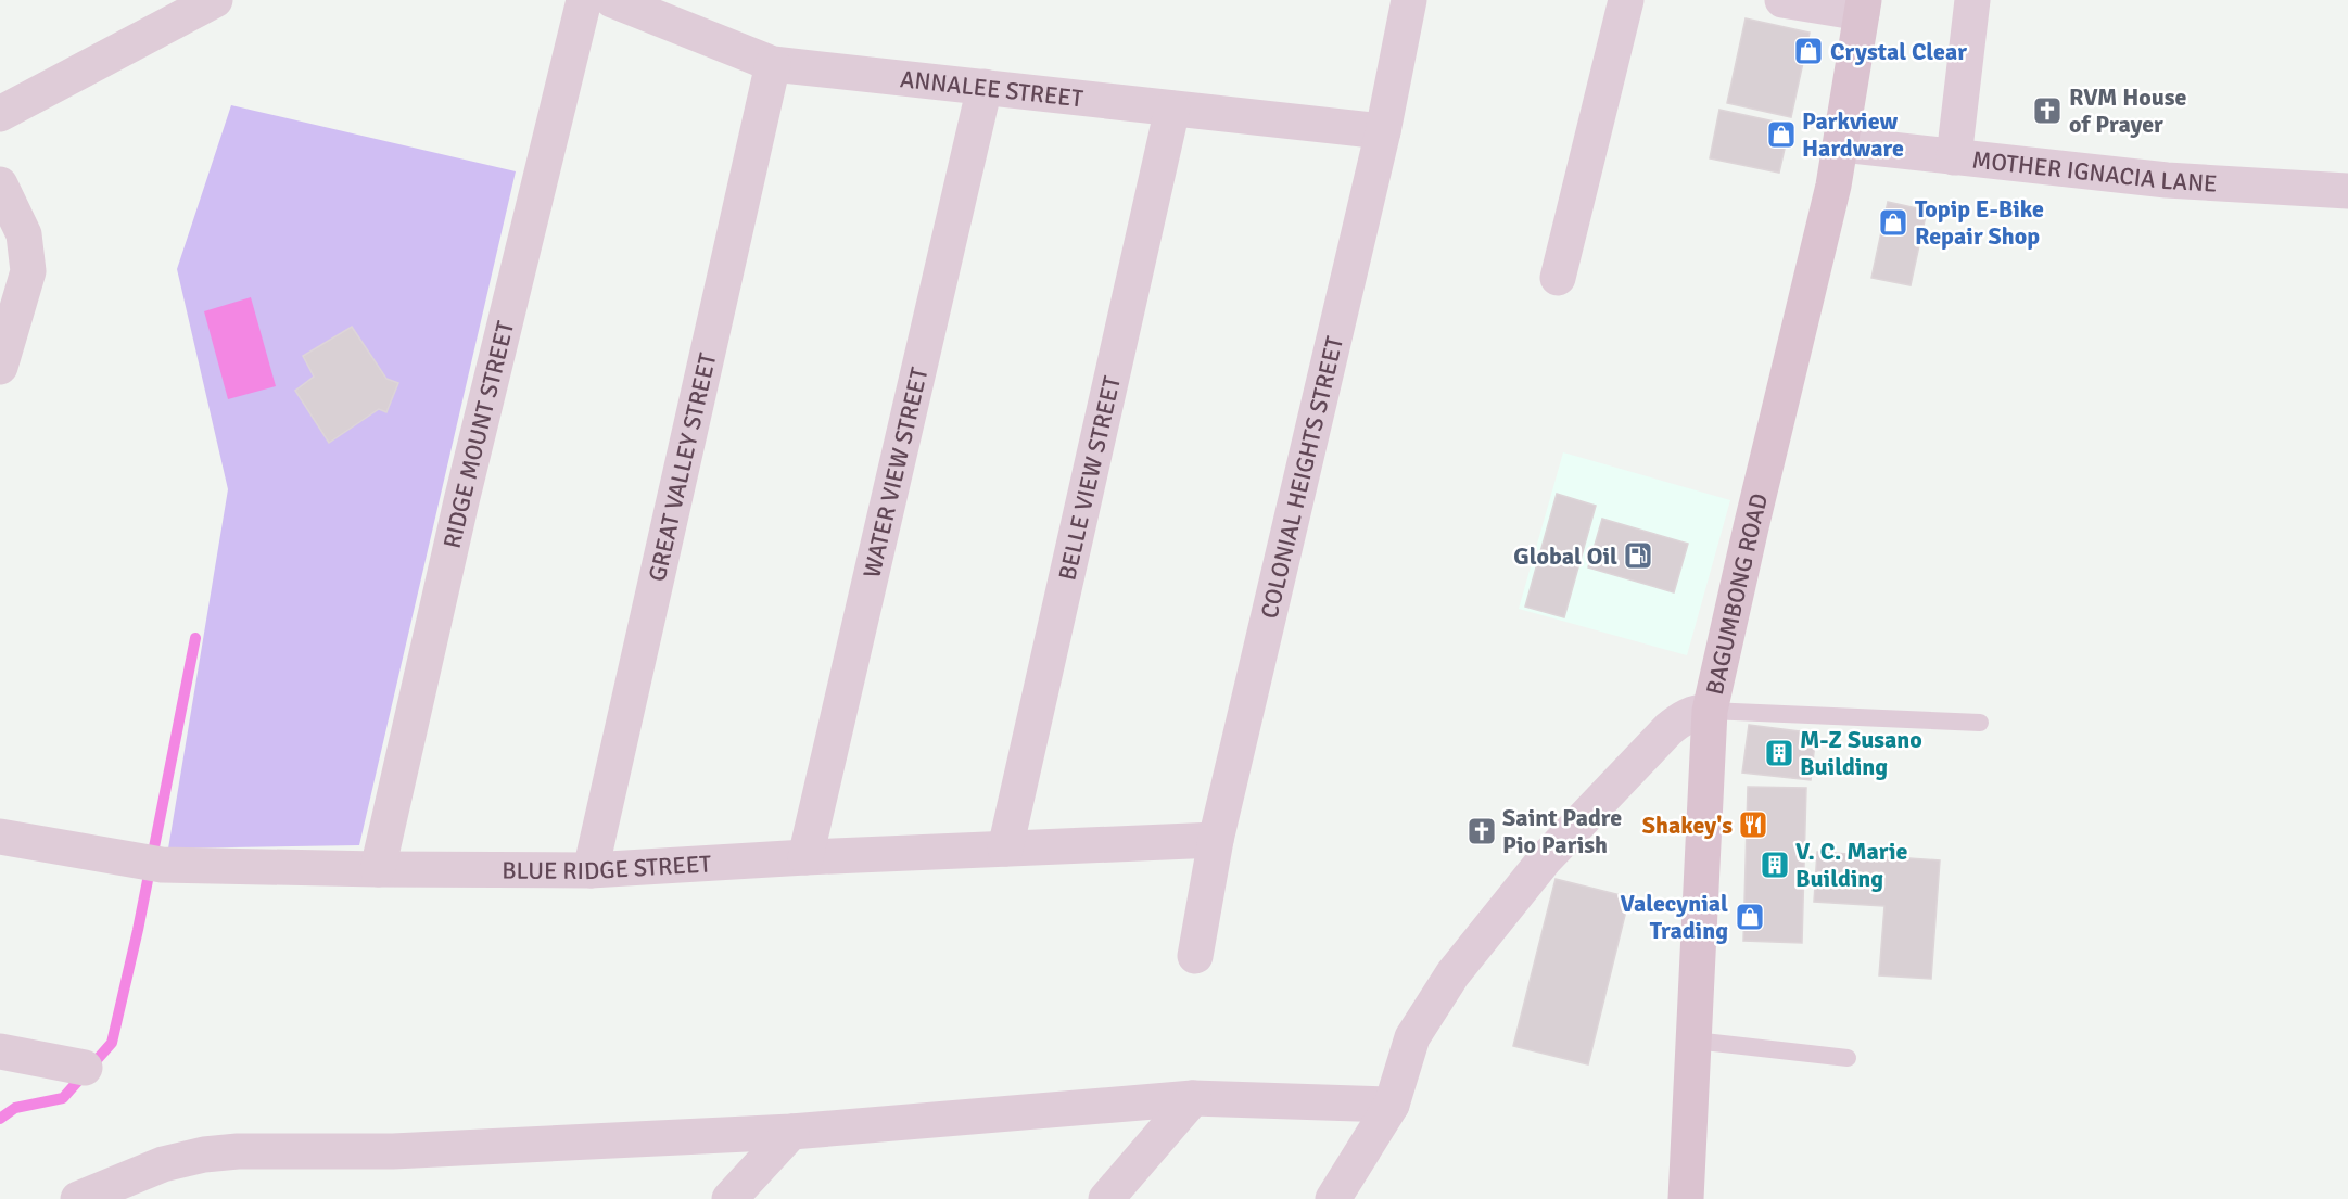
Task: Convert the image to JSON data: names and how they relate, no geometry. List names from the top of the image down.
{
  "streets": {
    "main road": ["BAGUMBONG ROAD"],
    "street": [
      "ANNALEE STREET",
      "MOTHER IGNACIA LANE",
      "RIDGE MOUNT STREET",
      "GREAT VALLEY STREET",
      "WATER VIEW STREET",
      "COLONIAL HEIGHTS STREET",
      "BELLE VIEW STREET",
      "BLUE RIDGE STREET"
    ]
  },
  "crossings": [
    ["ANNALEE STREET", "GREAT VALLEY STREET"],
    ["ANNALEE STREET", "WATER VIEW STREET"],
    ["ANNALEE STREET", "COLONIAL HEIGHTS STREET"],
    ["ANNALEE STREET", "BELLE VIEW STREET"],
    ["MOTHER IGNACIA LANE", "BAGUMBONG ROAD"],
    ["RIDGE MOUNT STREET", "BLUE RIDGE STREET"],
    ["GREAT VALLEY STREET", "BLUE RIDGE STREET"],
    ["WATER VIEW STREET", "BLUE RIDGE STREET"],
    ["COLONIAL HEIGHTS STREET", "BLUE RIDGE STREET"],
    ["BELLE VIEW STREET", "BLUE RIDGE STREET"]
  ],
  "places": {
    "shop": [
      "Crystal Clear",
      "Parkview Hardware",
      "Topip E-Bike Repair Shop",
      "Valecynial Trading"
    ],
    "church": ["RVM House of Prayer", "Saint Padre Pio Parish"],
    "fuel station": ["Global Oil"],
    "building": ["M-Z Susano Building", "V. C. Marie Building"],
    "restaurant": ["Shakey's"]
  }
}
